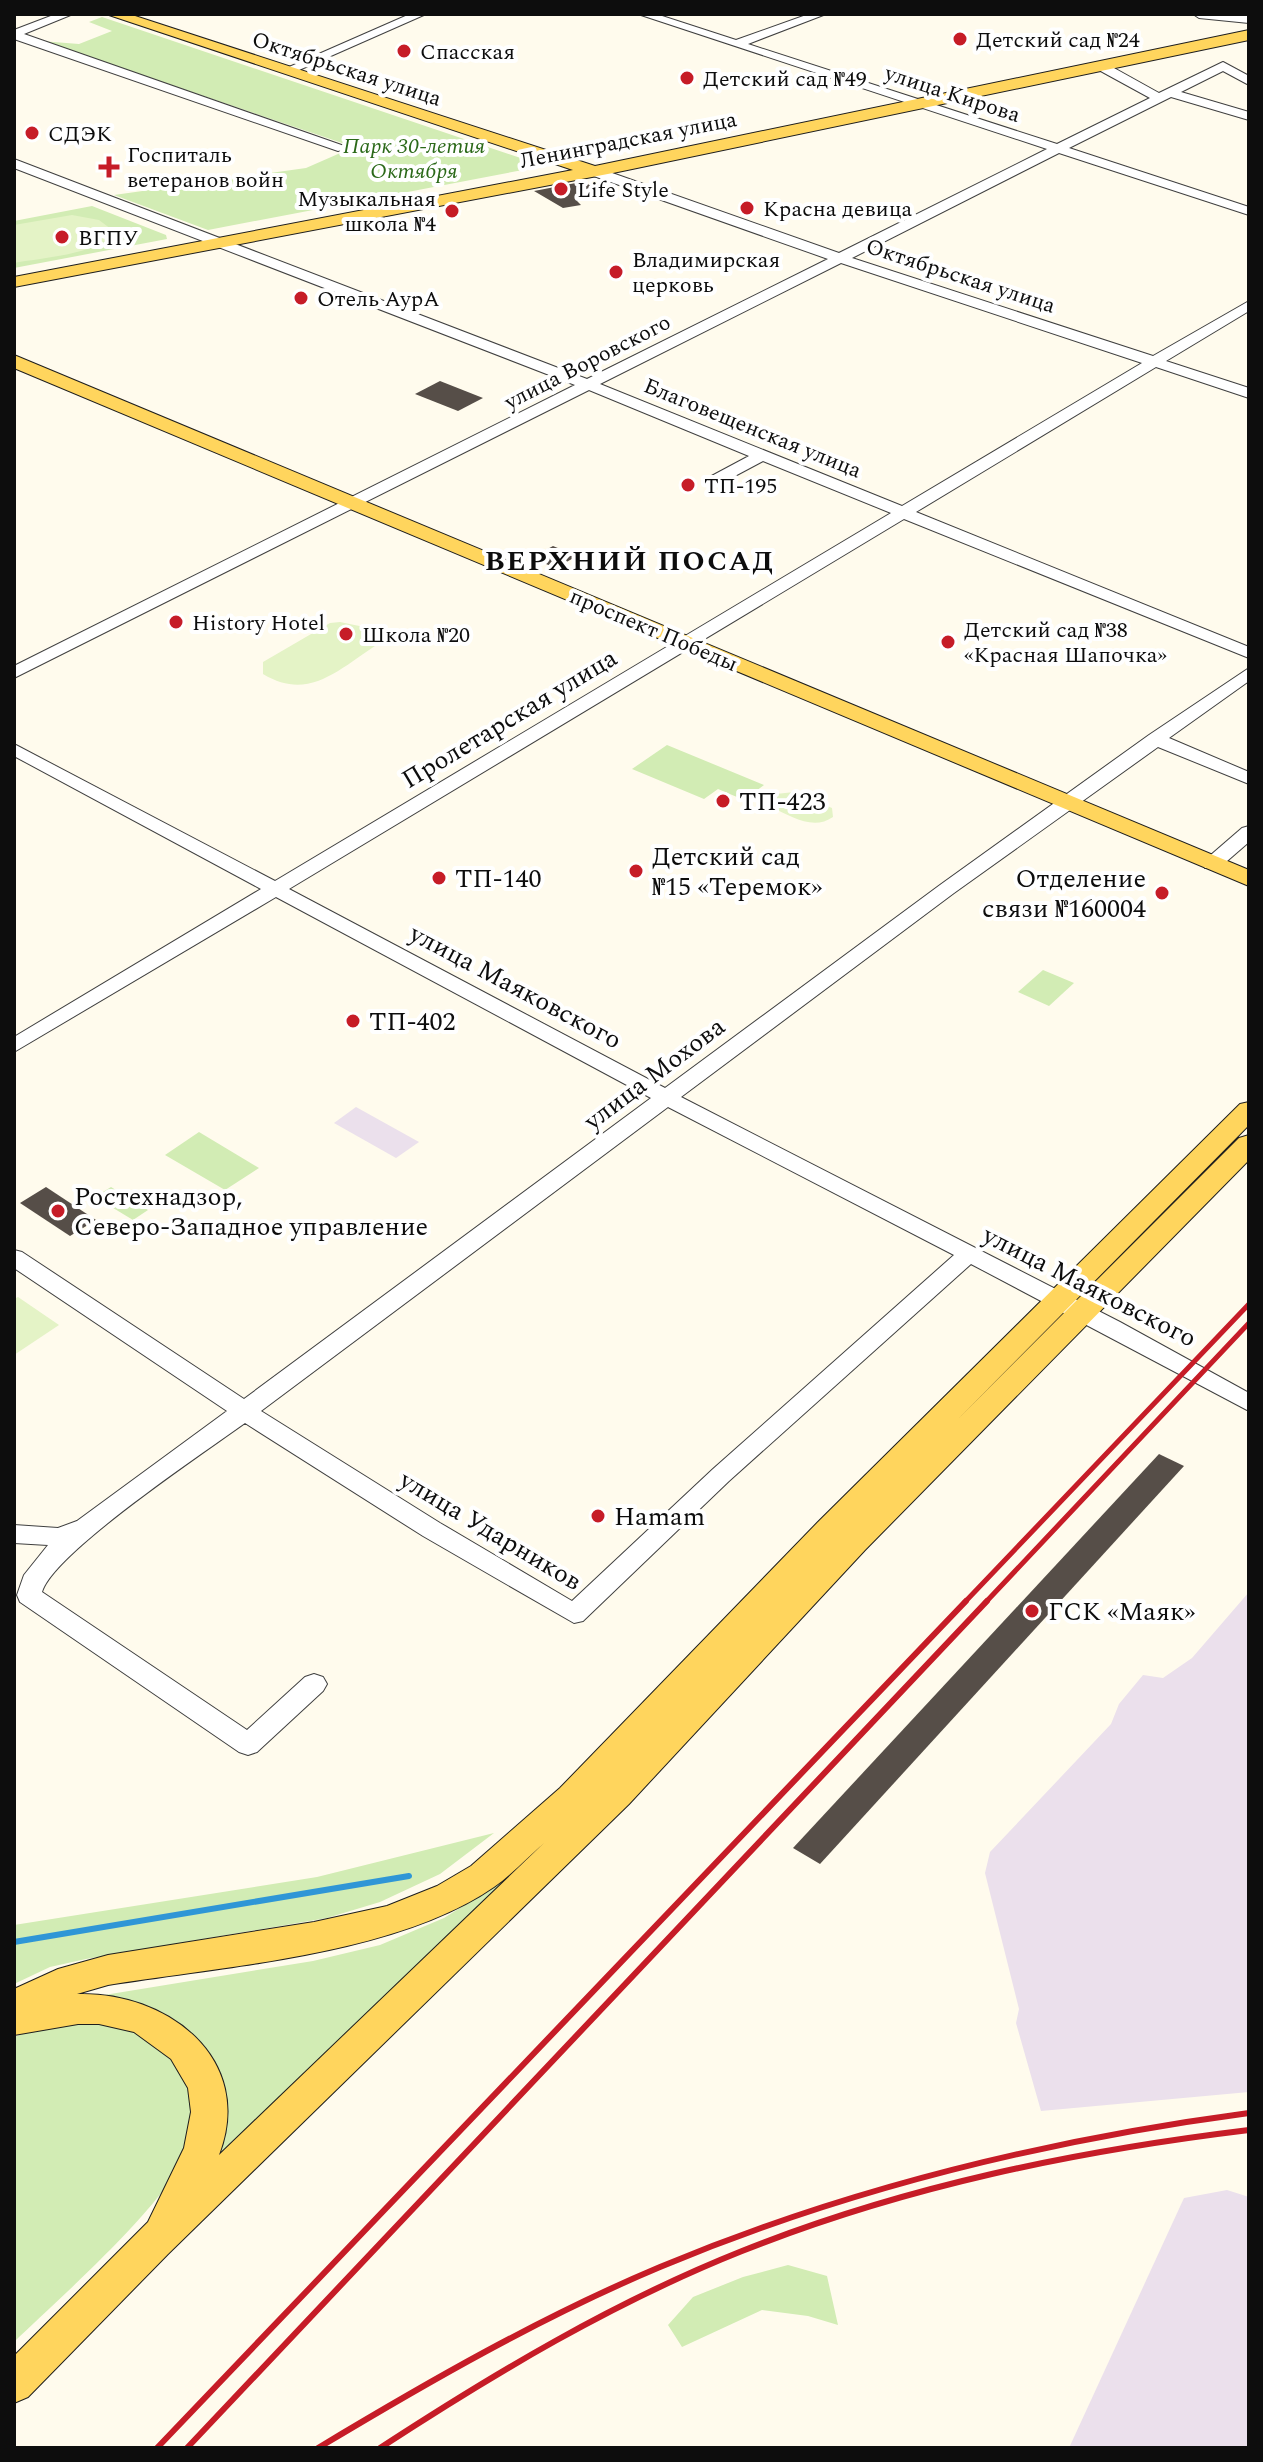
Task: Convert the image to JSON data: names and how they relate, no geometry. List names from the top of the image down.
{
  "streets": {
    "main road": ["Октябрьская улица", "Ленинградская улица", "проспект Победы"],
    "street": [
      "улица Кирова",
      "улица Воровского",
      "Благовещенская улица",
      "Пролетарская улица",
      "улица Маяковского",
      "улица Мохова",
      "улица Ударников"
    ]
  },
  "crossings": [
    ["Октябрьская улица", "Ленинградская улица"],
    ["Октябрьская улица", "улица Воровского"],
    ["Октябрьская улица", "Пролетарская улица"],
    ["улица Кирова", "Ленинградская улица"],
    ["улица Кирова", "улица Воровского"],
    ["Ленинградская улица", "Благовещенская улица"],
    ["улица Воровского", "Благовещенская улица"],
    ["улица Воровского", "проспект Победы"],
    ["Благовещенская улица", "Пролетарская улица"],
    ["проспект Победы", "Пролетарская улица"],
    ["проспект Победы", "улица Мохова"],
    ["Пролетарская улица", "улица Маяковского"],
    ["улица Маяковского", "улица Мохова"],
    ["улица Маяковского", "улица Ударников"],
    ["улица Мохова", "улица Ударников"]
  ],
  "districts": ["ВЕРХНИЙ ПОСАД"],
  "parks": ["Парк 30-летия Октября"],
  "places": {
    "other": [
      "Детский сад №24",
      "Спасская",
      "Детский сад №49",
      "СДЭК",
      "Life Style",
      "Красна девица",
      "Музыкальная школа №4",
      "ВГПУ",
      "Владимирская церковь",
      "Отель АурА",
      "ТП-195",
      "History Hotel",
      "Школа №20",
      "Детский сад №38 «Красная Шапочка»",
      "ТП-423",
      "Детский сад №15 «Теремок»",
      "ТП-140",
      "Отделение связи №160004",
      "ТП-402",
      "Ростехнадзор, Северо-Западное управление",
      "Hamam",
      "ГСК «Маяк»"
    ],
    "health": ["Госпиталь ветеранов войн"]
  }
}
